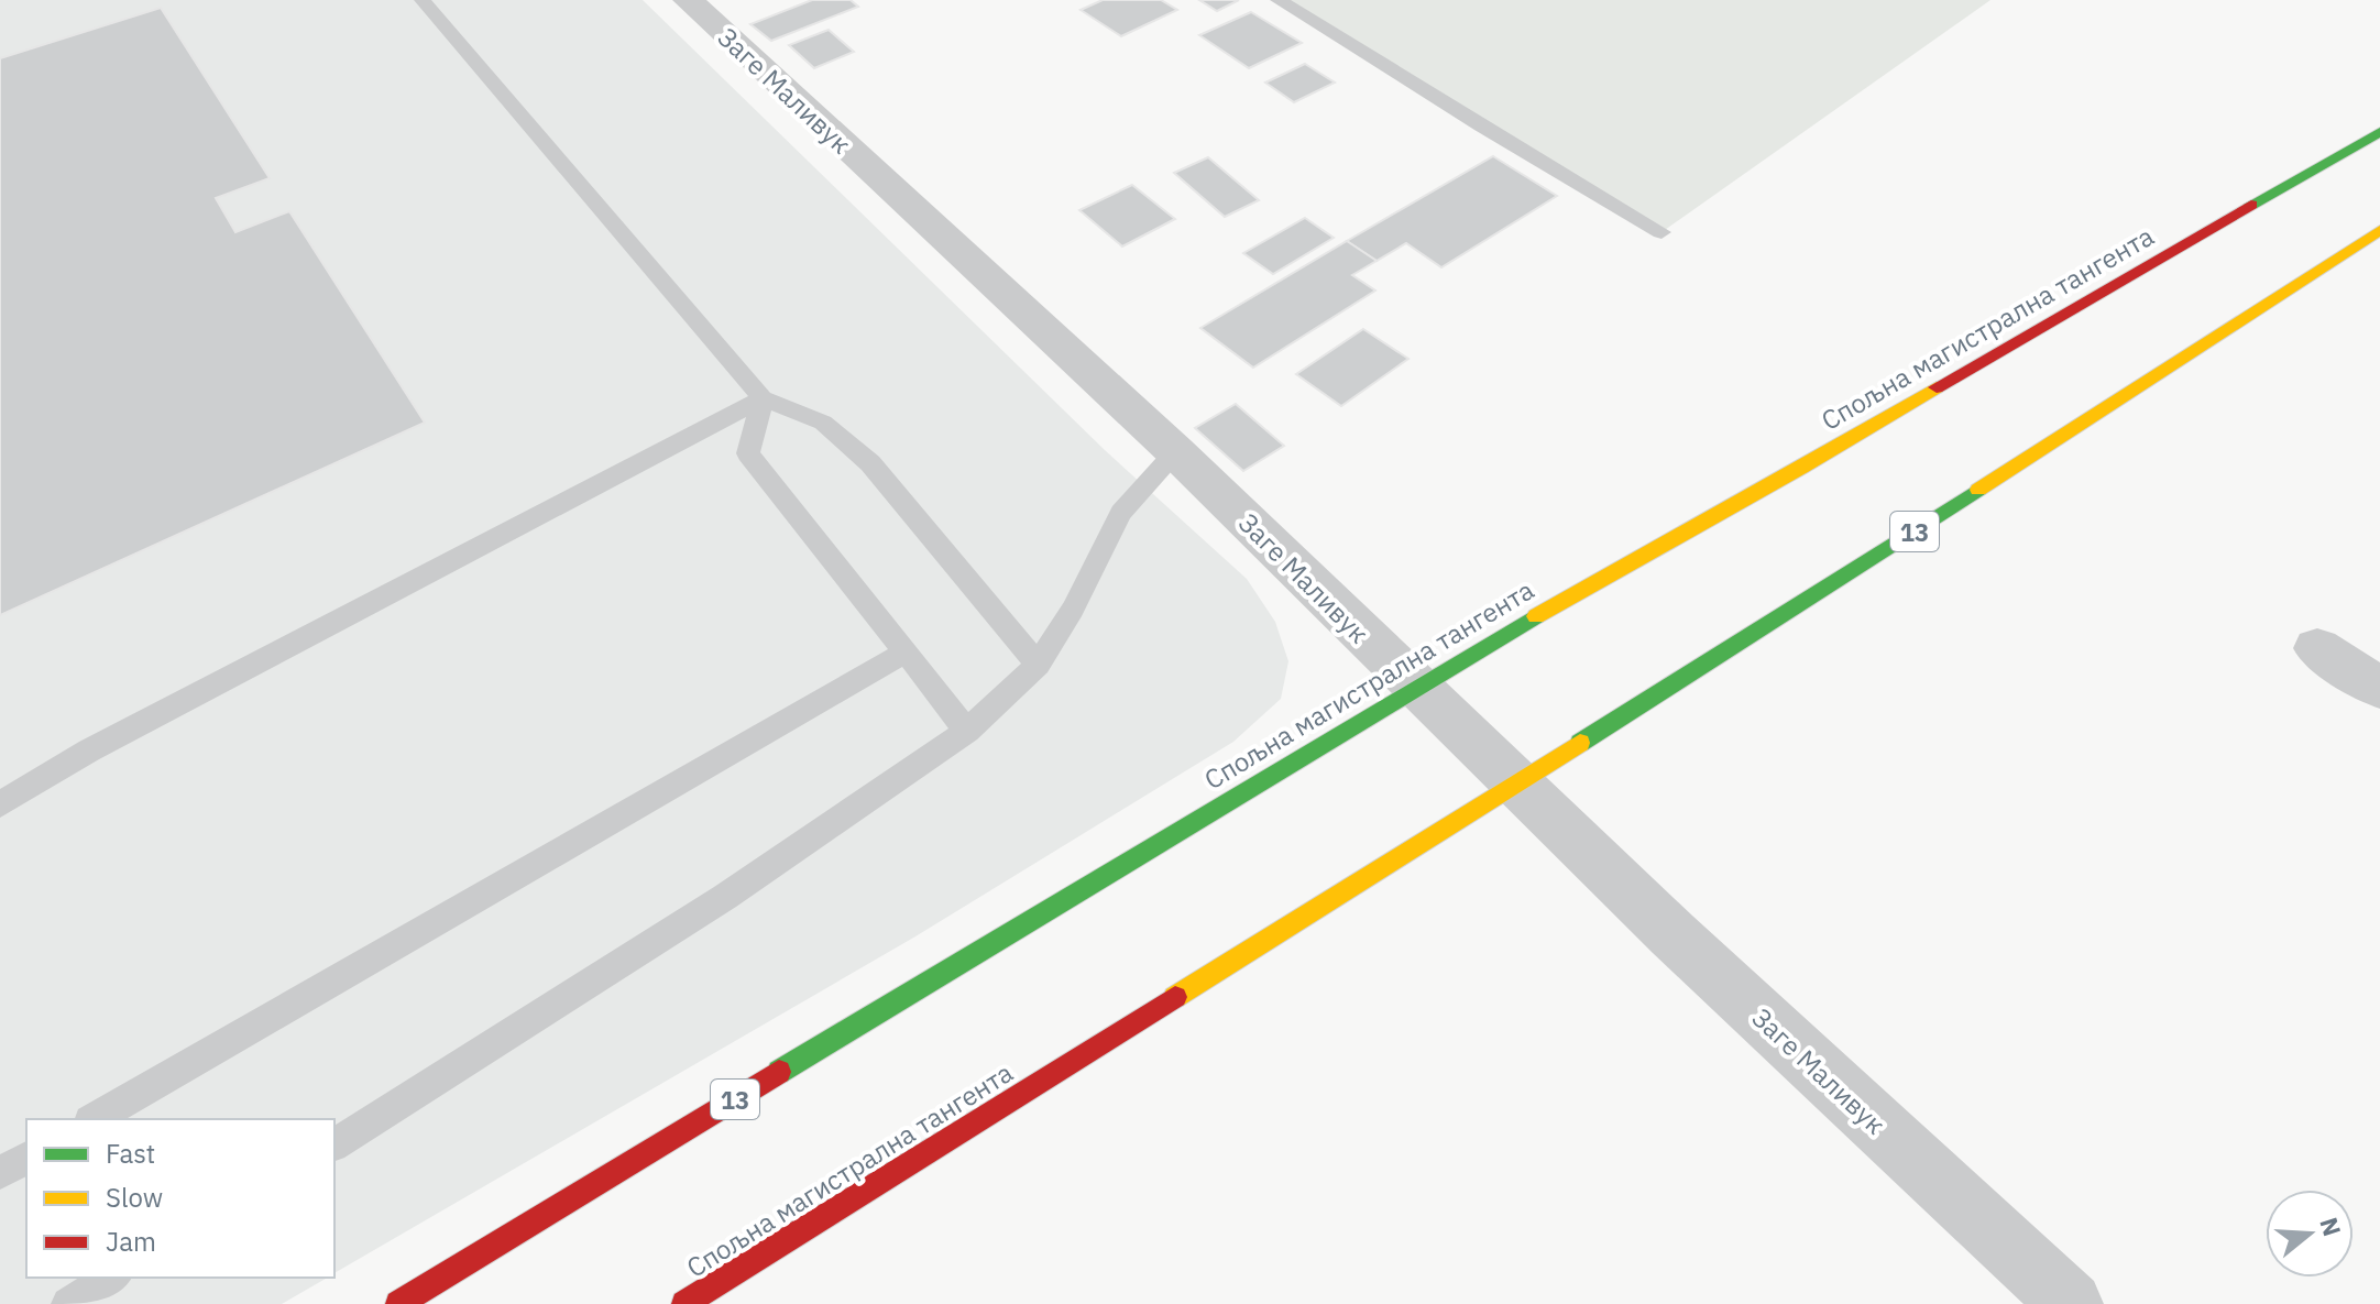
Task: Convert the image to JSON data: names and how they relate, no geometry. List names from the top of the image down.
{
  "streets": {
    "highway": ["Спољна магистрална тангента", "13"],
    "street": ["Заге Маливук"]
  },
  "crossings": [
    ["Заге Маливук", "Спољна магистрална тангента"]
  ],
  "legend": ["Fast", "Slow", "Jam"],
  "north": "right"
}
